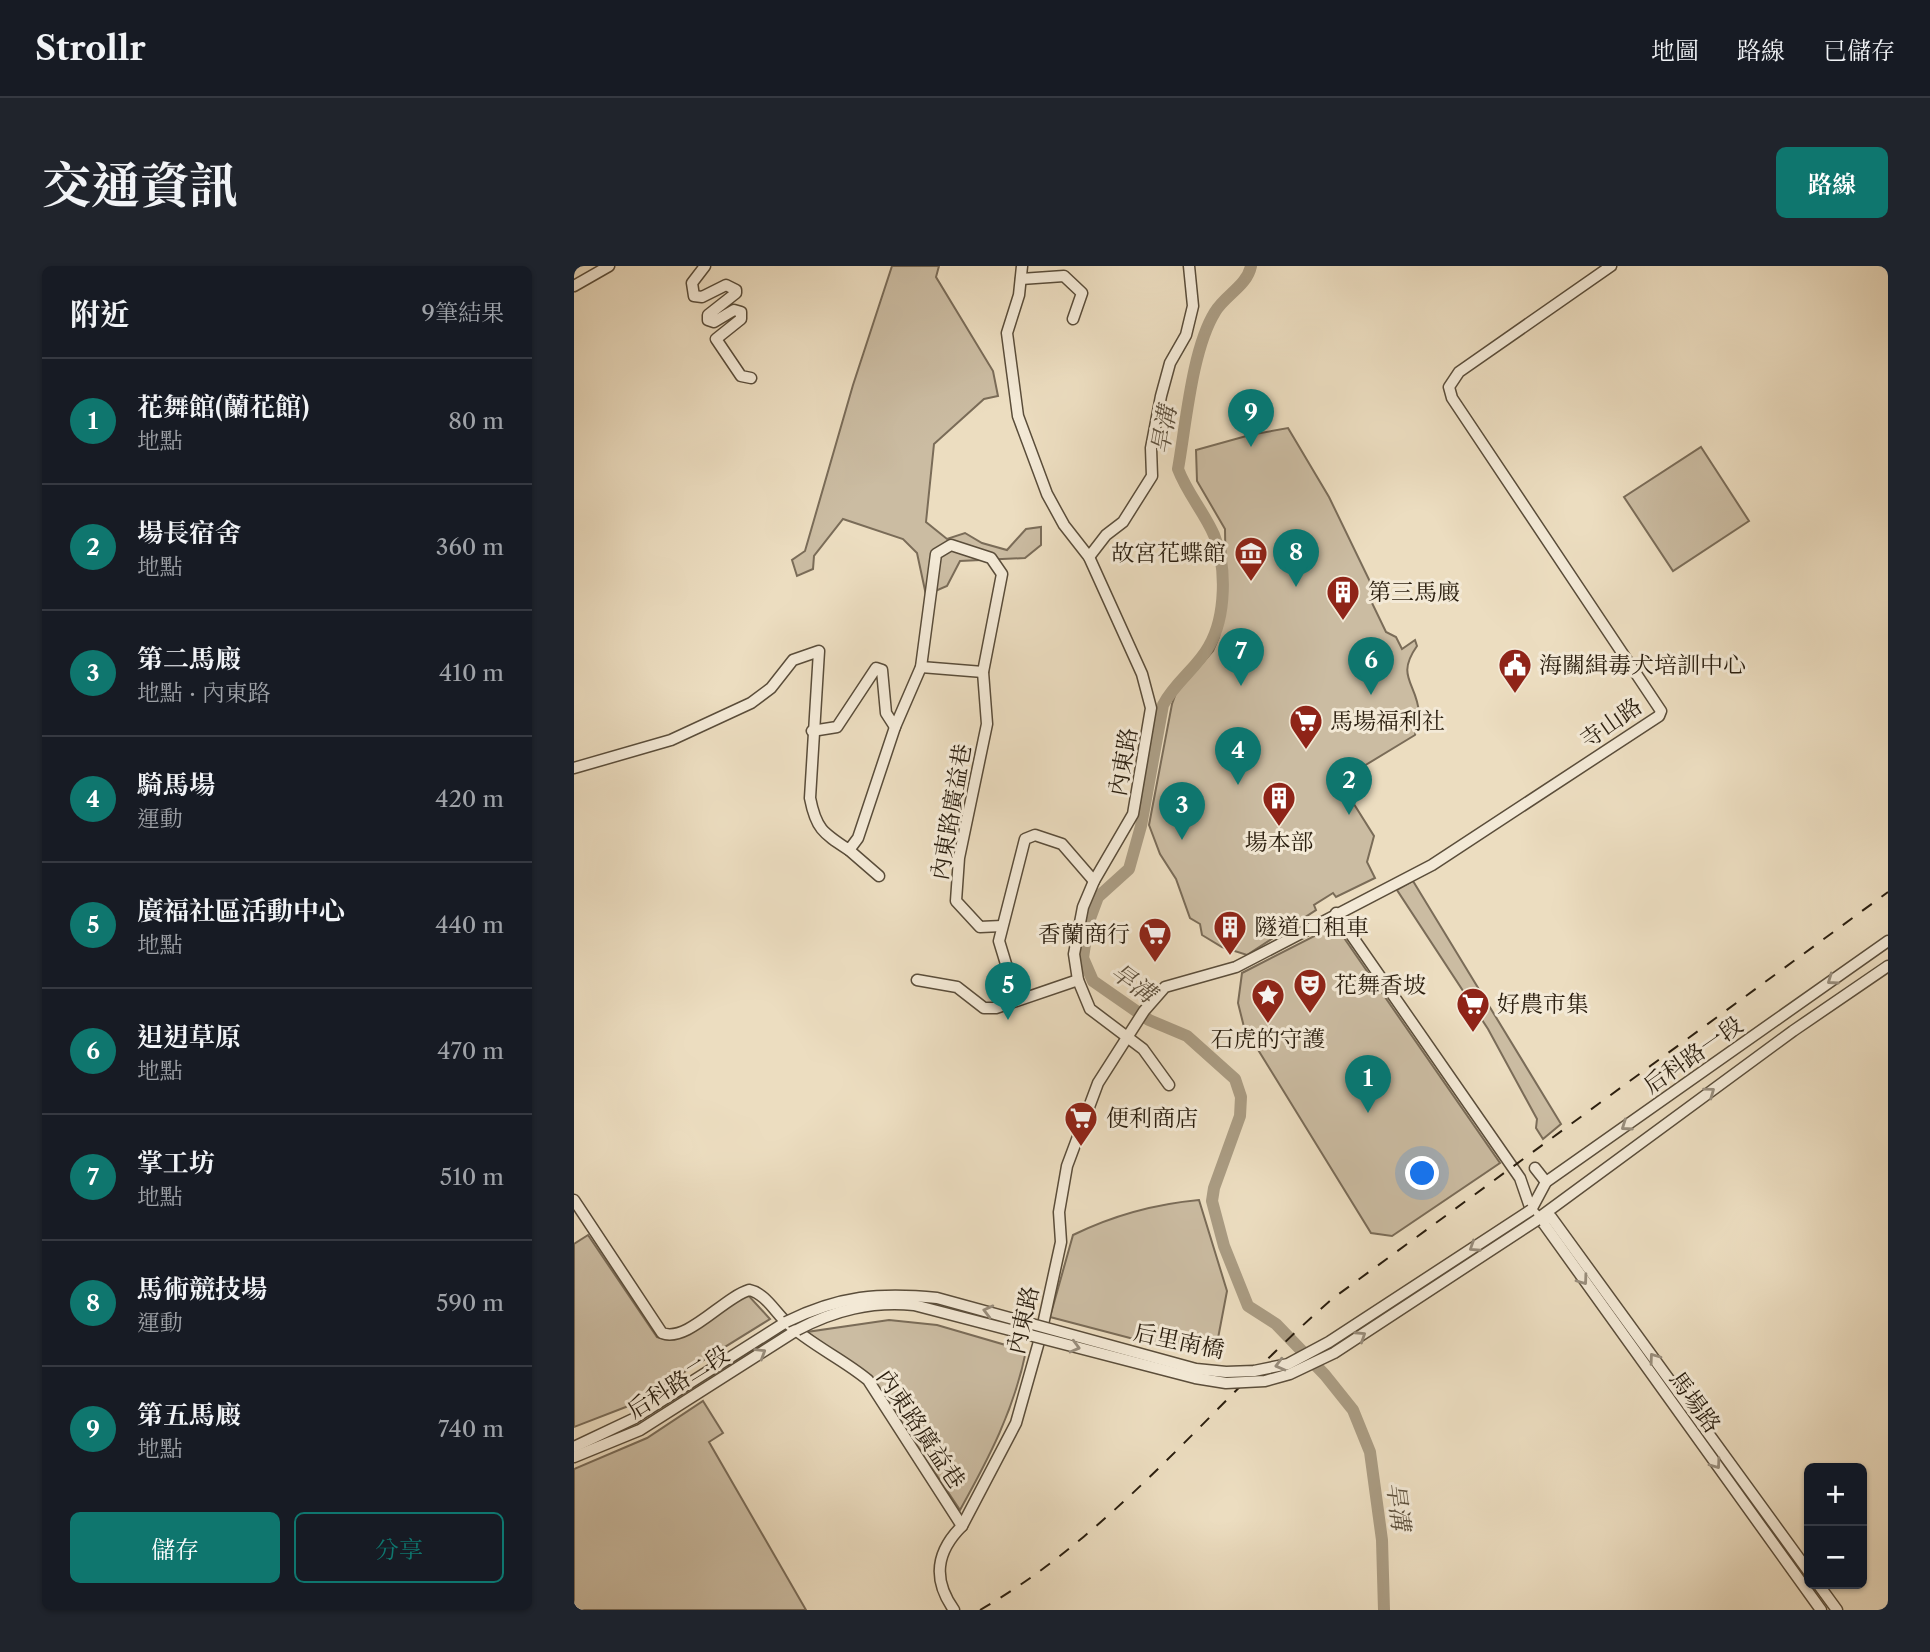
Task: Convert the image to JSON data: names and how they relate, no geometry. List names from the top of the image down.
{
  "streets": {
    "street": [
      "寺山路",
      "內東路",
      "內東路廣益巷",
      "后科路一段",
      "后里南橋",
      "后科路二段",
      "馬場路"
    ]
  },
  "crossings": [
    ["寺山路", "內東路"],
    ["寺山路", "馬場路"],
    ["內東路", "內東路廣益巷"],
    ["內東路廣益巷", "后里南橋"],
    ["內東路廣益巷", "后科路二段"],
    ["后科路一段", "后里南橋"],
    ["后科路一段", "馬場路"],
    ["后里南橋", "后科路二段"],
    ["后里南橋", "馬場路"]
  ],
  "water": ["旱溝"],
  "places": {
    "museum": ["故宮花蝶館"],
    "building": ["第三馬廄", "場本部", "隧道口租車"],
    "public building": ["海關緝毒犬培訓中心"],
    "supermarket": [
      "馬場福利社",
      "香蘭商行",
      "好農市集",
      "便利商店"
    ],
    "theatre": ["花舞香坡"],
    "place": ["石虎的守護"]
  },
  "page": {
    "header": "Strollr",
    "nav": ["地圖", "路線", "已儲存"],
    "title": "交通資訊",
    "buttons": [
      "路線",
      ["儲存", "分享"]
    ],
    "heading": ["附近", "9筆結果"],
    "list": [
      {
        "mark": "1",
        "name": "花舞館(蘭花館)",
        "note": "地點",
        "value": "80 m"
      },
      {
        "mark": "2",
        "name": "場長宿舍",
        "note": "地點",
        "value": "360 m"
      },
      {
        "mark": "3",
        "name": "第二馬廄",
        "note": "地點 · 內東路",
        "value": "410 m"
      },
      {
        "mark": "4",
        "name": "騎馬場",
        "note": "運動",
        "value": "420 m"
      },
      {
        "mark": "5",
        "name": "廣福社區活動中心",
        "note": "地點",
        "value": "440 m"
      },
      {
        "mark": "6",
        "name": "𨑨迌草原",
        "note": "地點",
        "value": "470 m"
      },
      {
        "mark": "7",
        "name": "掌工坊",
        "note": "地點",
        "value": "510 m"
      },
      {
        "mark": "8",
        "name": "馬術競技場",
        "note": "運動",
        "value": "590 m"
      },
      {
        "mark": "9",
        "name": "第五馬廄",
        "note": "地點",
        "value": "740 m"
      }
    ],
    "pins": [
      "9",
      "8",
      "7",
      "6",
      "4",
      "2",
      "3",
      "5",
      "1"
    ],
    "map_buttons": ["+", "−"]
  }
}
